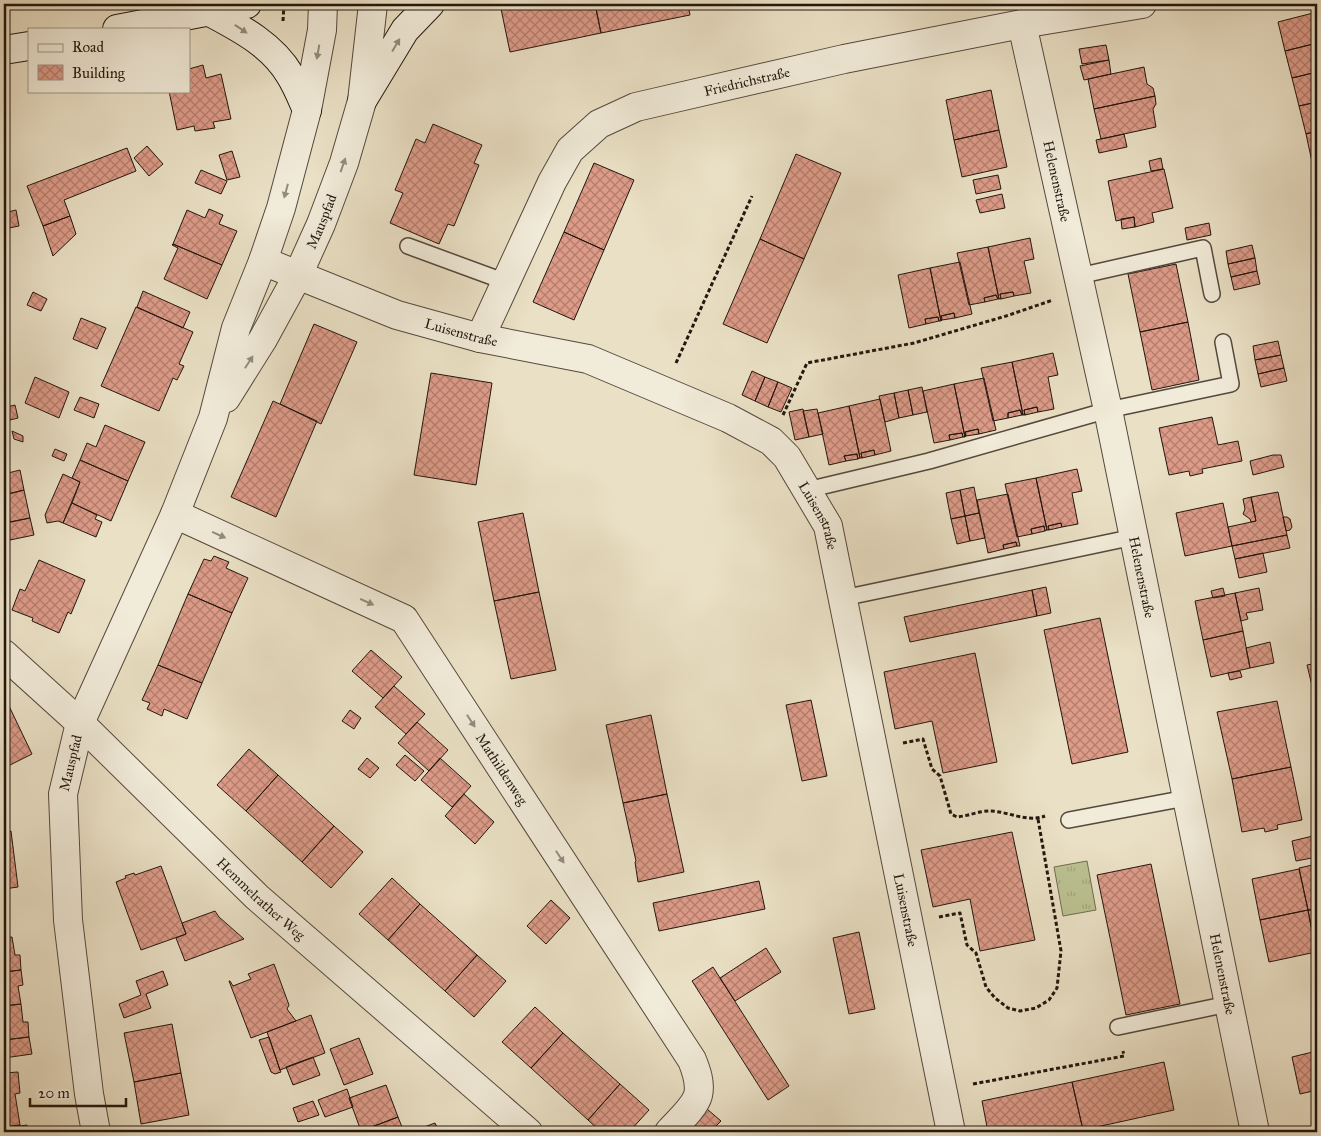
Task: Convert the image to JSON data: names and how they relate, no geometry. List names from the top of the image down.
{
  "streets": {
    "street": [
      "Friedrichstraße",
      "Helenenstraße",
      "Mauspfad",
      "Luisenstraße",
      "Mathildenweg",
      "Hemmelrather Weg"
    ]
  },
  "crossings": [
    ["Friedrichstraße", "Helenenstraße"],
    ["Friedrichstraße", "Luisenstraße"],
    ["Mauspfad", "Luisenstraße"],
    ["Mauspfad", "Mathildenweg"],
    ["Mauspfad", "Hemmelrather Weg"]
  ],
  "one_way": ["Mathildenweg"],
  "legend": ["Road", "Building"],
  "scale_bar": "20 m"
}
